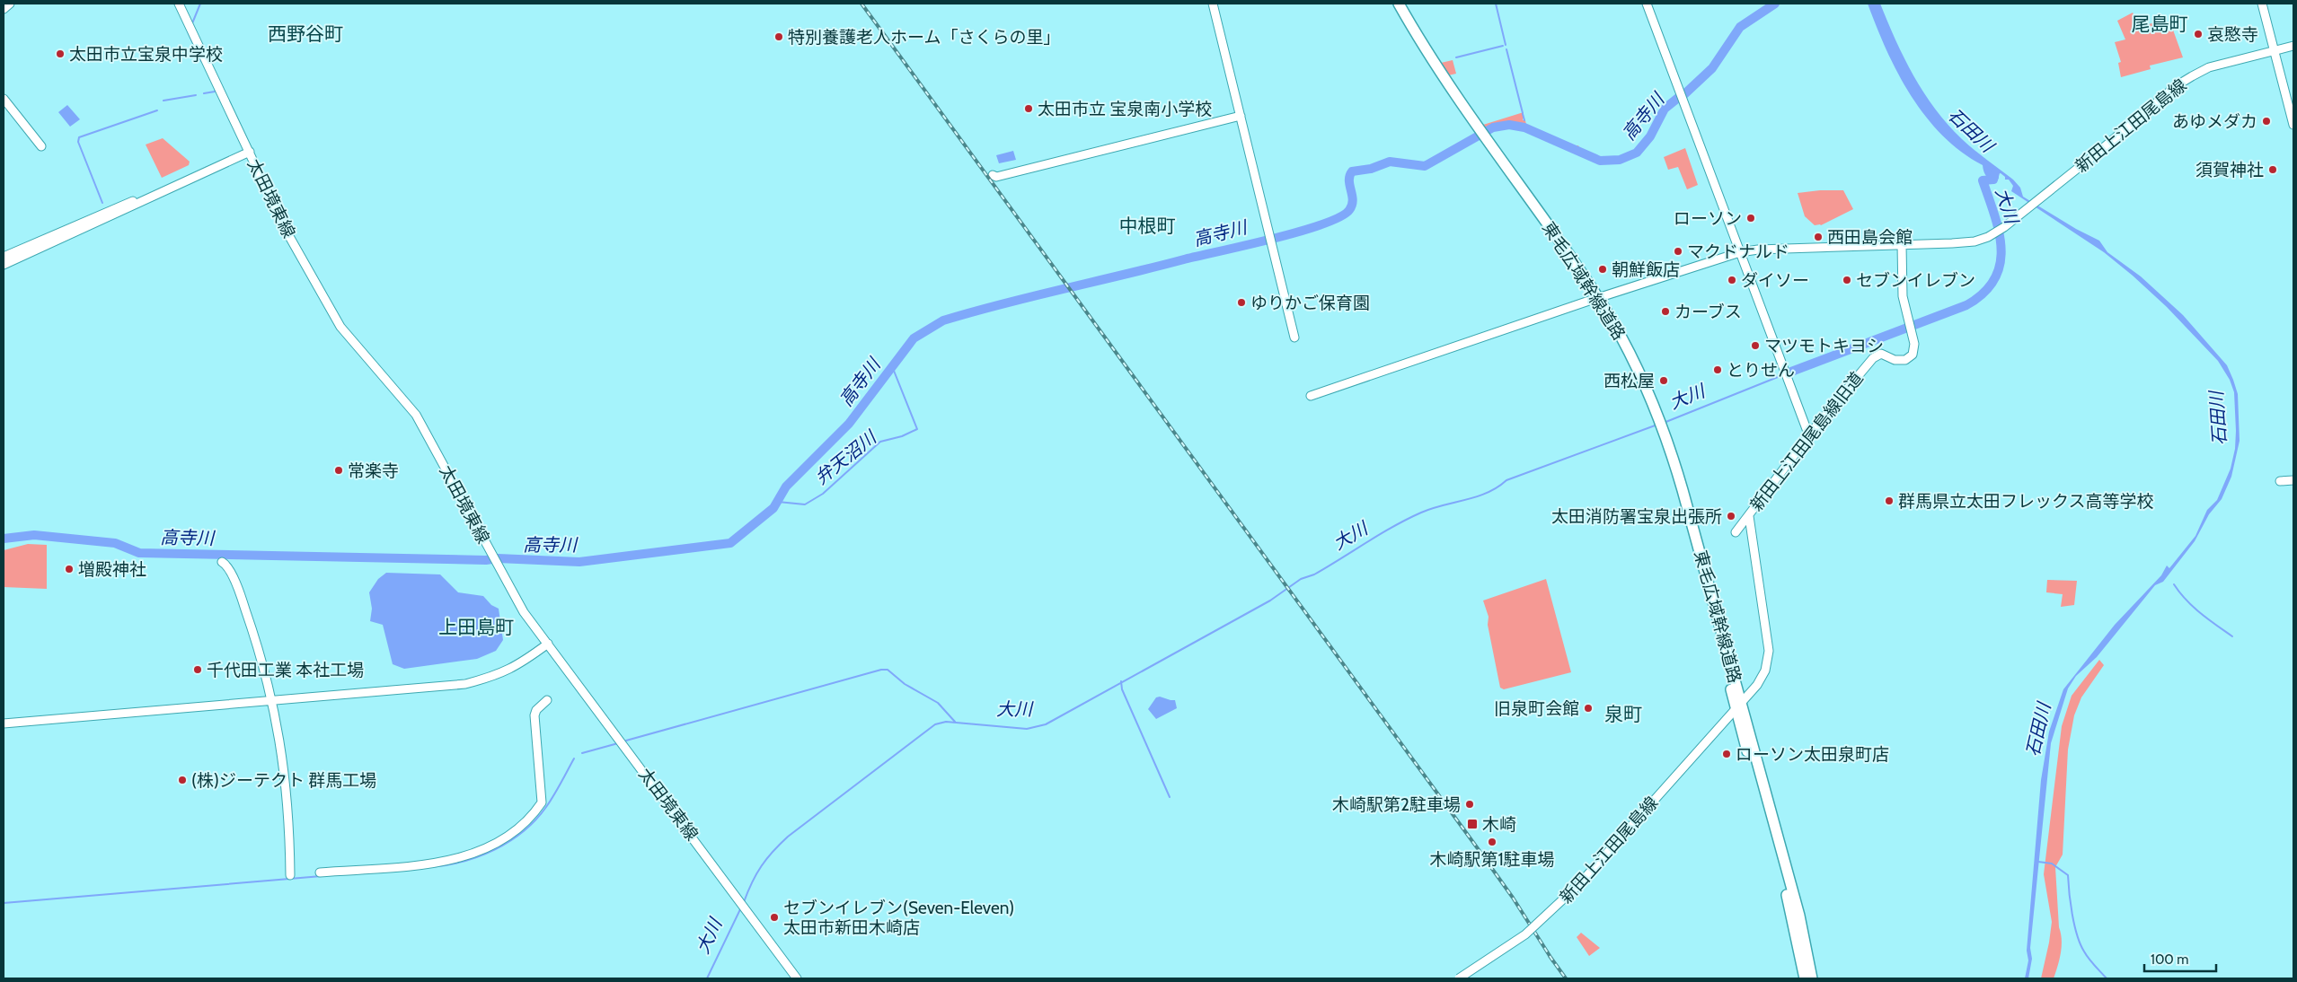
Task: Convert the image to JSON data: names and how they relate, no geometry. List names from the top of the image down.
{
  "streets": {
    "highway": ["東毛広域幹線道路"],
    "street": ["新田上江田尾島線", "太田境東線", "新田上江田尾島線旧道"]
  },
  "crossings": [
    ["新田上江田尾島線", "東毛広域幹線道路"],
    ["新田上江田尾島線", "新田上江田尾島線旧道"],
    ["東毛広域幹線道路", "新田上江田尾島線旧道"]
  ],
  "districts": [
    "尾島町",
    "西野谷町",
    "中根町",
    "上田島町",
    "泉町"
  ],
  "water": [
    "高寺川",
    "石田川",
    "大川",
    "弁天沼川"
  ],
  "places": {
    "other": [
      "哀愍寺",
      "特別養護老人ホーム「さくらの里」",
      "太田市立宝泉中学校",
      "太田市立 宝泉南小学校",
      "あゆメダカ",
      "須賀神社",
      "ローソン",
      "西田島会館",
      "マクドナルド",
      "朝鮮飯店",
      "ダイソー",
      "セブンイレブン",
      "ゆりかご保育園",
      "カーブス",
      "マツモトキヨシ",
      "とりせん",
      "西松屋",
      "常楽寺",
      "群馬県立太田フレックス高等学校",
      "太田消防署宝泉出張所",
      "増殿神社",
      "千代田工業 本社工場",
      "旧泉町会館",
      "ローソン太田泉町店",
      "(株)ジーテクト 群馬工場",
      "木崎駅第2駐車場",
      "木崎駅第1駐車場",
      "セブンイレブン(Seven-Eleven) 太田市新田木崎店"
    ],
    "transit": ["木崎"]
  },
  "scale_bar": "100 m"
}
